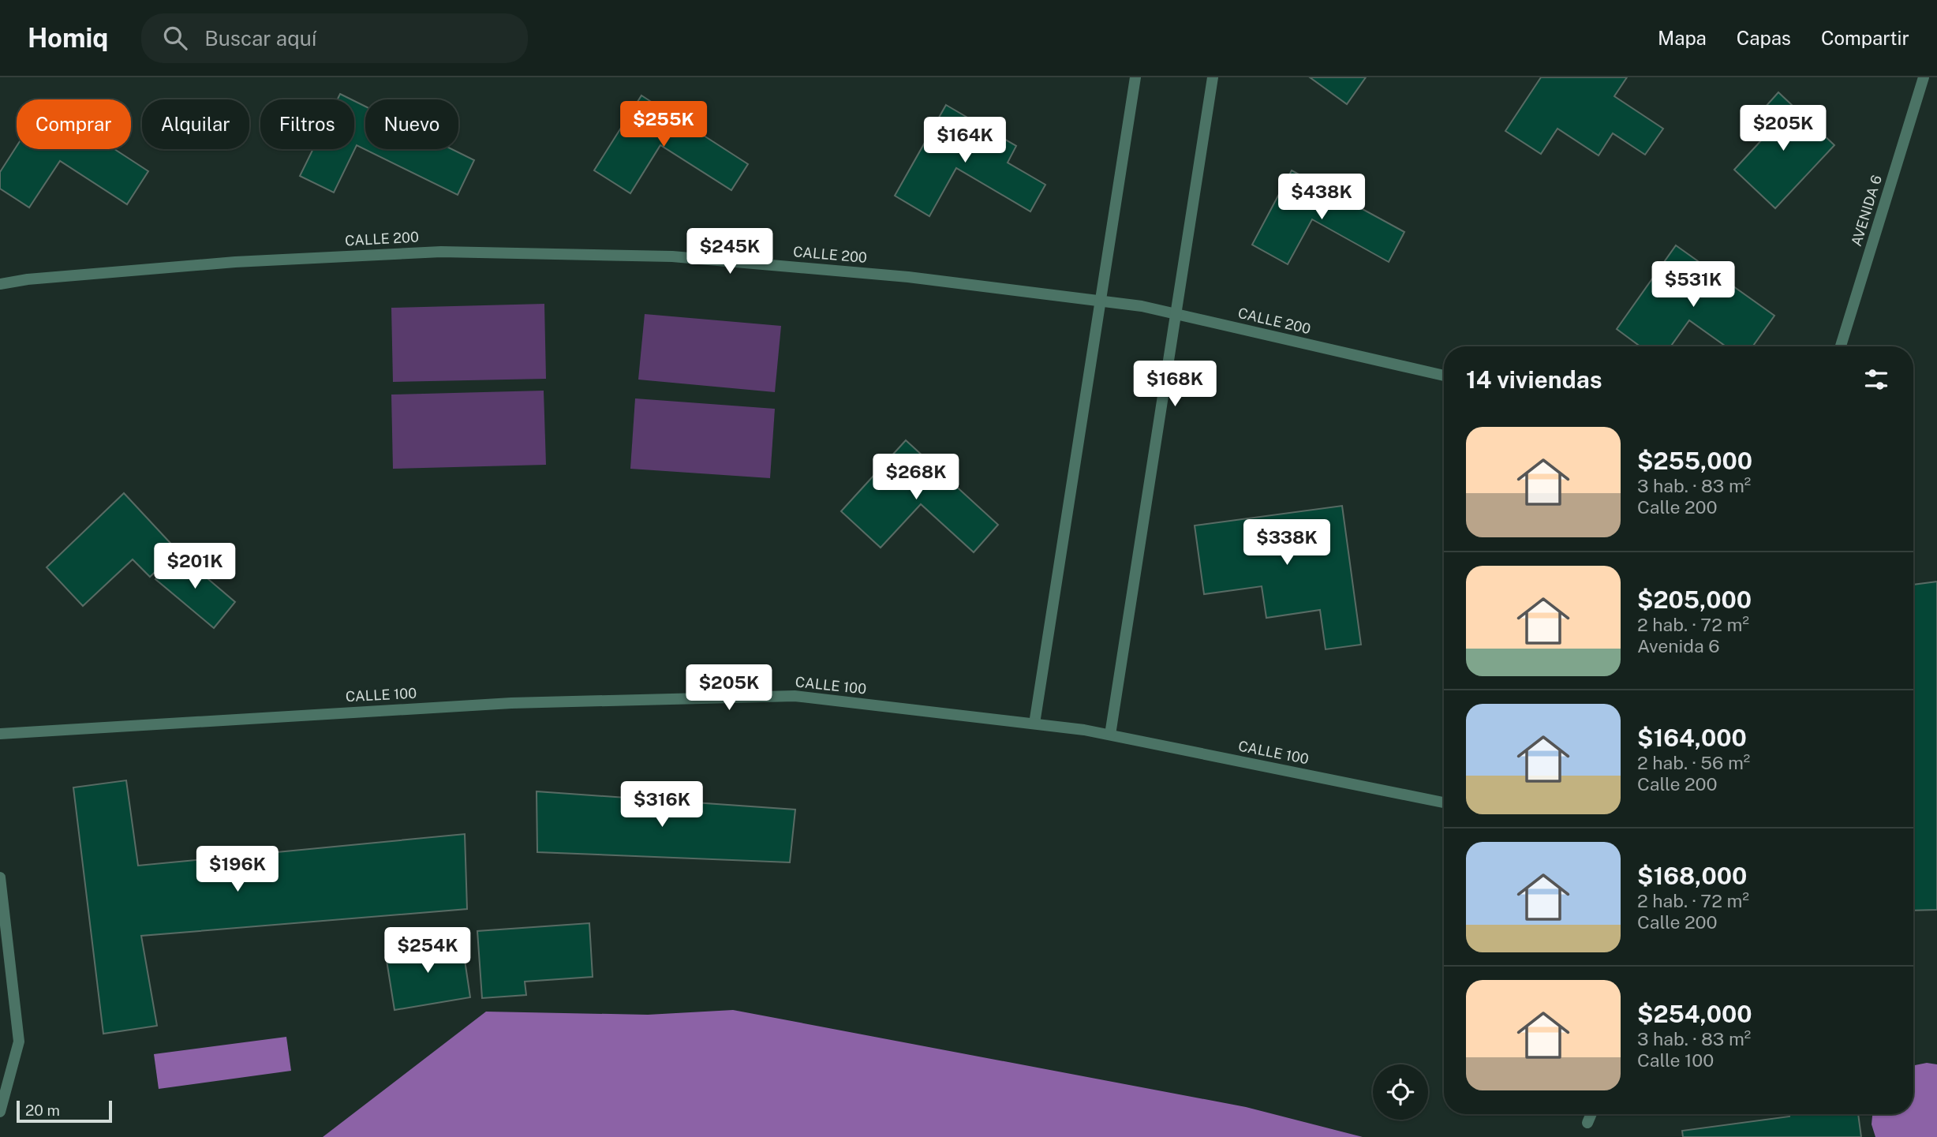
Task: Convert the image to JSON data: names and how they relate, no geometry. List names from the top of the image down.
{
  "streets": {
    "street": ["AVENIDA 6", "CALLE 200", "CALLE 100"]
  },
  "scale_bar": "20 m",
  "page": {
    "header": "Homiq",
    "search": "Buscar aquí",
    "nav": ["Mapa", "Capas", "Compartir"],
    "chip": [
      "Comprar",
      "Alquilar",
      "Filtros",
      "Nuevo"
    ],
    "price": [
      "$255K",
      "$205K",
      "$164K",
      "$438K",
      "$245K",
      "$531K",
      "$168K",
      "$268K",
      "$338K",
      "$201K",
      "$205K",
      "$316K",
      "$196K",
      "$254K"
    ],
    "heading": "14 viviendas",
    "list": [
      {
        "name": "$255,000",
        "note": "3 hab. · 83 m² · Calle 200"
      },
      {
        "name": "$205,000",
        "note": "2 hab. · 72 m² · Avenida 6"
      },
      {
        "name": "$164,000",
        "note": "2 hab. · 56 m² · Calle 200"
      },
      {
        "name": "$168,000",
        "note": "2 hab. · 72 m² · Calle 200"
      },
      {
        "name": "$254,000",
        "note": "3 hab. · 83 m² · Calle 100"
      }
    ],
    "scale": "20 m"
  }
}
